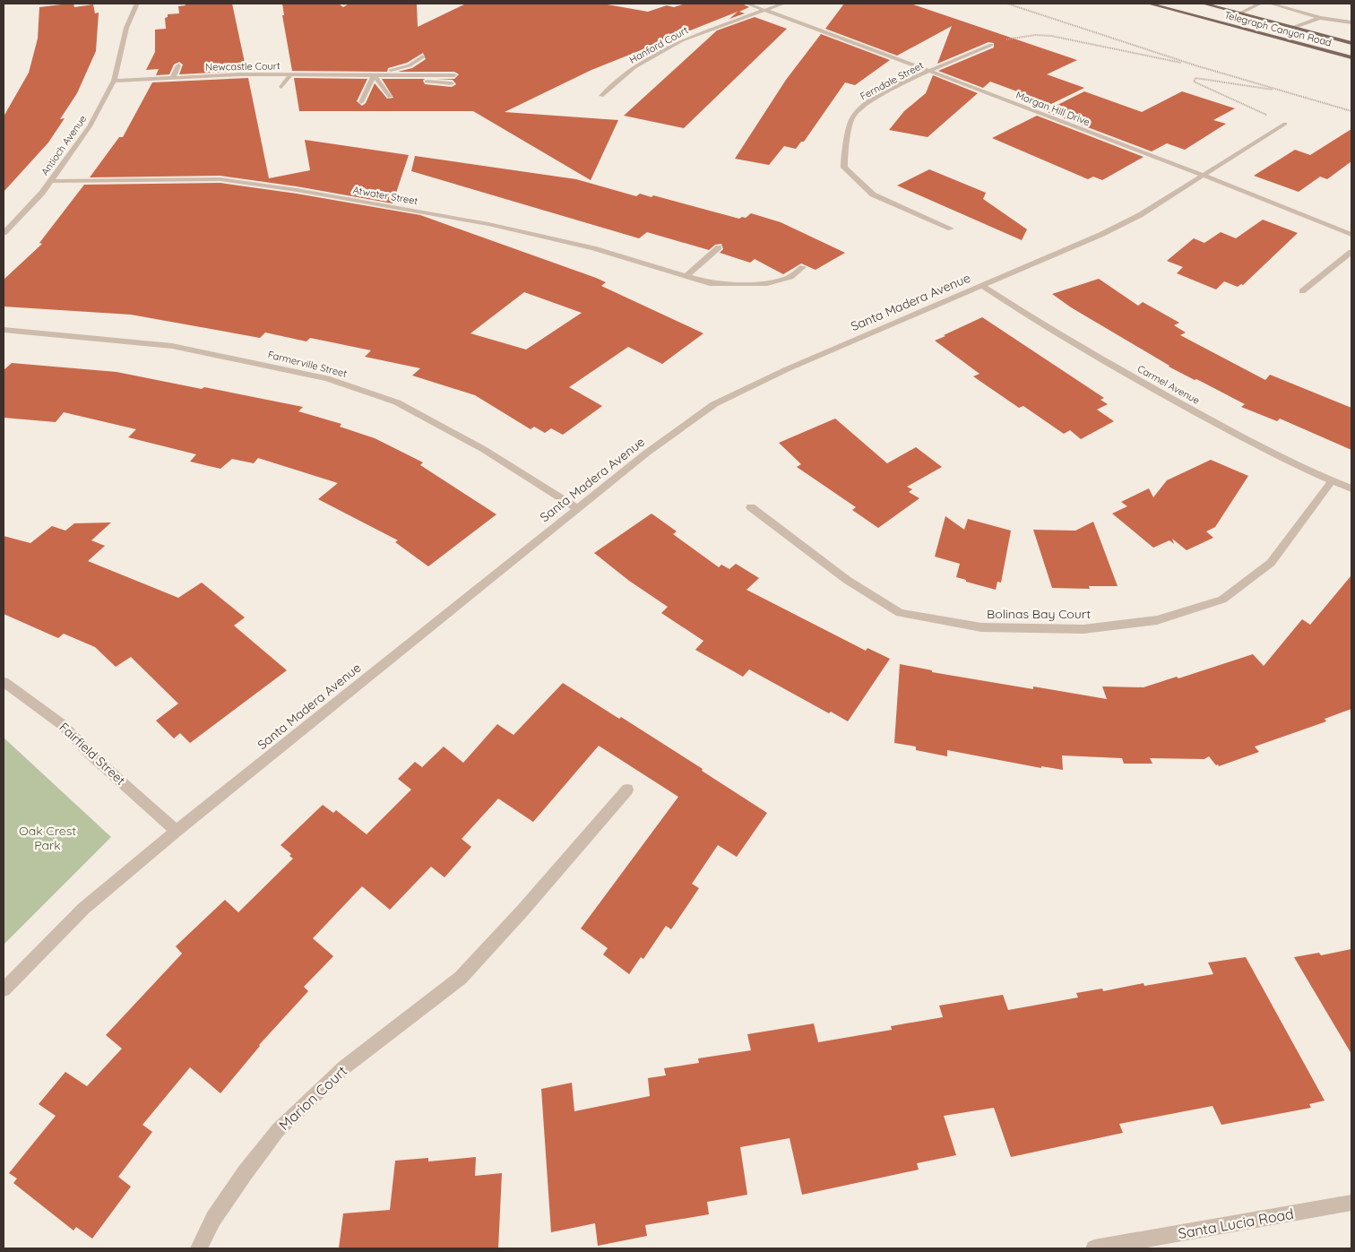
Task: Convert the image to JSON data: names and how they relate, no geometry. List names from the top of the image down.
{
  "streets": {
    "main road": ["Telegraph Canyon Road"],
    "street": [
      "Hanford Court",
      "Newcastle Court",
      "Ferndale Street",
      "Morgan Hill Drive",
      "Antioch Avenue",
      "Atwater Street",
      "Santa Madera Avenue",
      "Farmerville Street",
      "Carmel Avenue",
      "Bolinas Bay Court",
      "Fairfield Street",
      "Marion Court",
      "Santa Lucia Road"
    ]
  },
  "crossings": [
    ["Hanford Court", "Morgan Hill Drive"],
    ["Newcastle Court", "Antioch Avenue"],
    ["Ferndale Street", "Morgan Hill Drive"],
    ["Morgan Hill Drive", "Santa Madera Avenue"],
    ["Antioch Avenue", "Atwater Street"],
    ["Santa Madera Avenue", "Farmerville Street"],
    ["Santa Madera Avenue", "Carmel Avenue"],
    ["Santa Madera Avenue", "Fairfield Street"],
    ["Carmel Avenue", "Bolinas Bay Court"]
  ],
  "parks": ["Oak Crest Park"]
}
